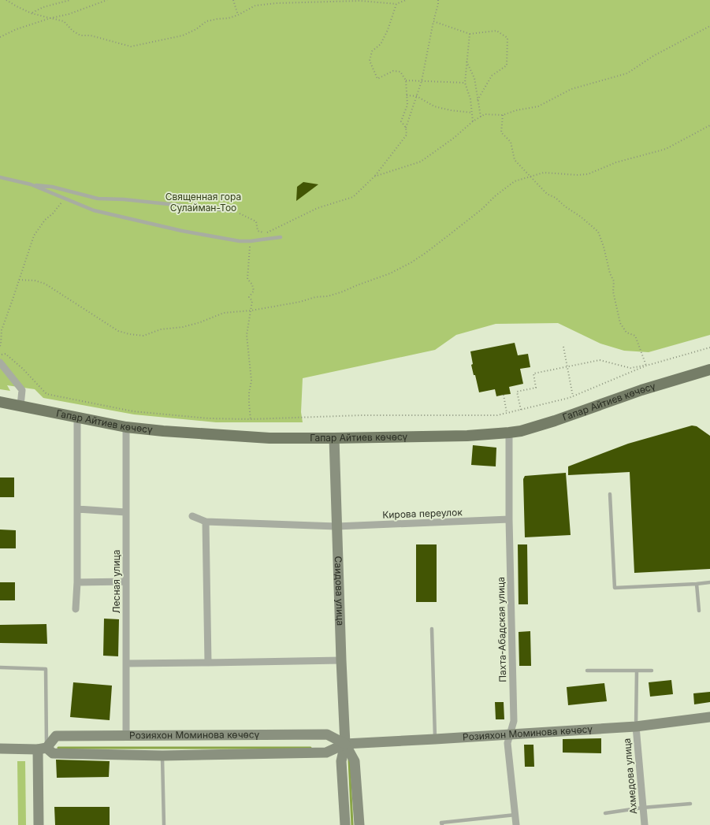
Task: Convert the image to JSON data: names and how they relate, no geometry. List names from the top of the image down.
{
  "streets": {
    "main road": ["Гапар Айтиев көчөсү"],
    "street": [
      "Кирова переулок",
      "Лесная улица",
      "Саидова улица",
      "Пахта-Абадская улица",
      "Розияхон Моминова көчөсү",
      "Ахмедова улица"
    ]
  },
  "crossings": [
    ["Гапар Айтиев көчөсү", "Лесная улица"],
    ["Гапар Айтиев көчөсү", "Саидова улица"],
    ["Гапар Айтиев көчөсү", "Пахта-Абадская улица"],
    ["Кирова переулок", "Саидова улица"],
    ["Кирова переулок", "Пахта-Абадская улица"],
    ["Лесная улица", "Розияхон Моминова көчөсү"],
    ["Саидова улица", "Розияхон Моминова көчөсү"],
    ["Пахта-Абадская улица", "Розияхон Моминова көчөсү"],
    ["Розияхон Моминова көчөсү", "Ахмедова улица"]
  ],
  "parks": ["Священная гора Сулайман-Тоо"]
}
